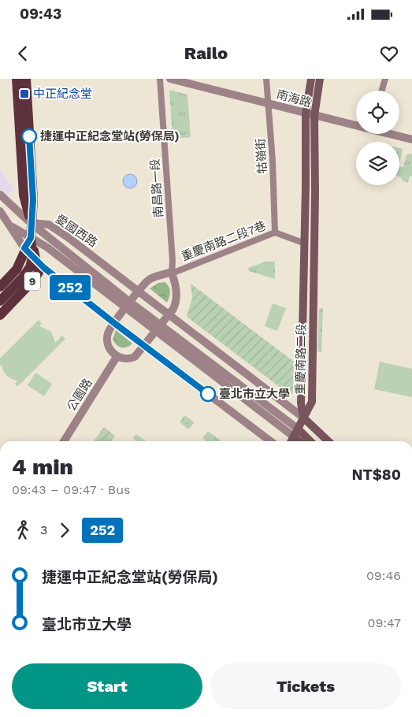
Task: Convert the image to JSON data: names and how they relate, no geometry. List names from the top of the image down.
{
  "streets": {
    "main road": ["愛國西路", "9", "重慶南路二段"],
    "street": [
      "南海路",
      "牯嶺街",
      "南昌路一段",
      "重慶南路二段7巷",
      "公園路"
    ]
  },
  "crossings": [
    ["南海路", "牯嶺街"],
    ["南海路", "重慶南路二段"],
    ["牯嶺街", "重慶南路二段7巷"],
    ["南昌路一段", "重慶南路二段7巷"],
    ["愛國西路", "9"],
    ["愛國西路", "重慶南路二段"],
    ["重慶南路二段7巷", "重慶南路二段"]
  ],
  "places": {
    "transit": ["中正紀念堂"],
    "other": ["捷運中正紀念堂站(勞保局)", "臺北市立大學"]
  },
  "lines": ["bus line 252"],
  "page": {
    "status": "09:43",
    "header": "Railo",
    "on_map": "252",
    "heading": ["4 min", "09:43 – 09:47 · Bus", "NT$80"],
    "legs": ["3", "252"],
    "list": [
      {
        "name": "捷運中正紀念堂站(勞保局)",
        "value": "09:46"
      },
      {
        "name": "臺北市立大學",
        "value": "09:47"
      }
    ],
    "buttons": ["Start", "Tickets"]
  }
}
